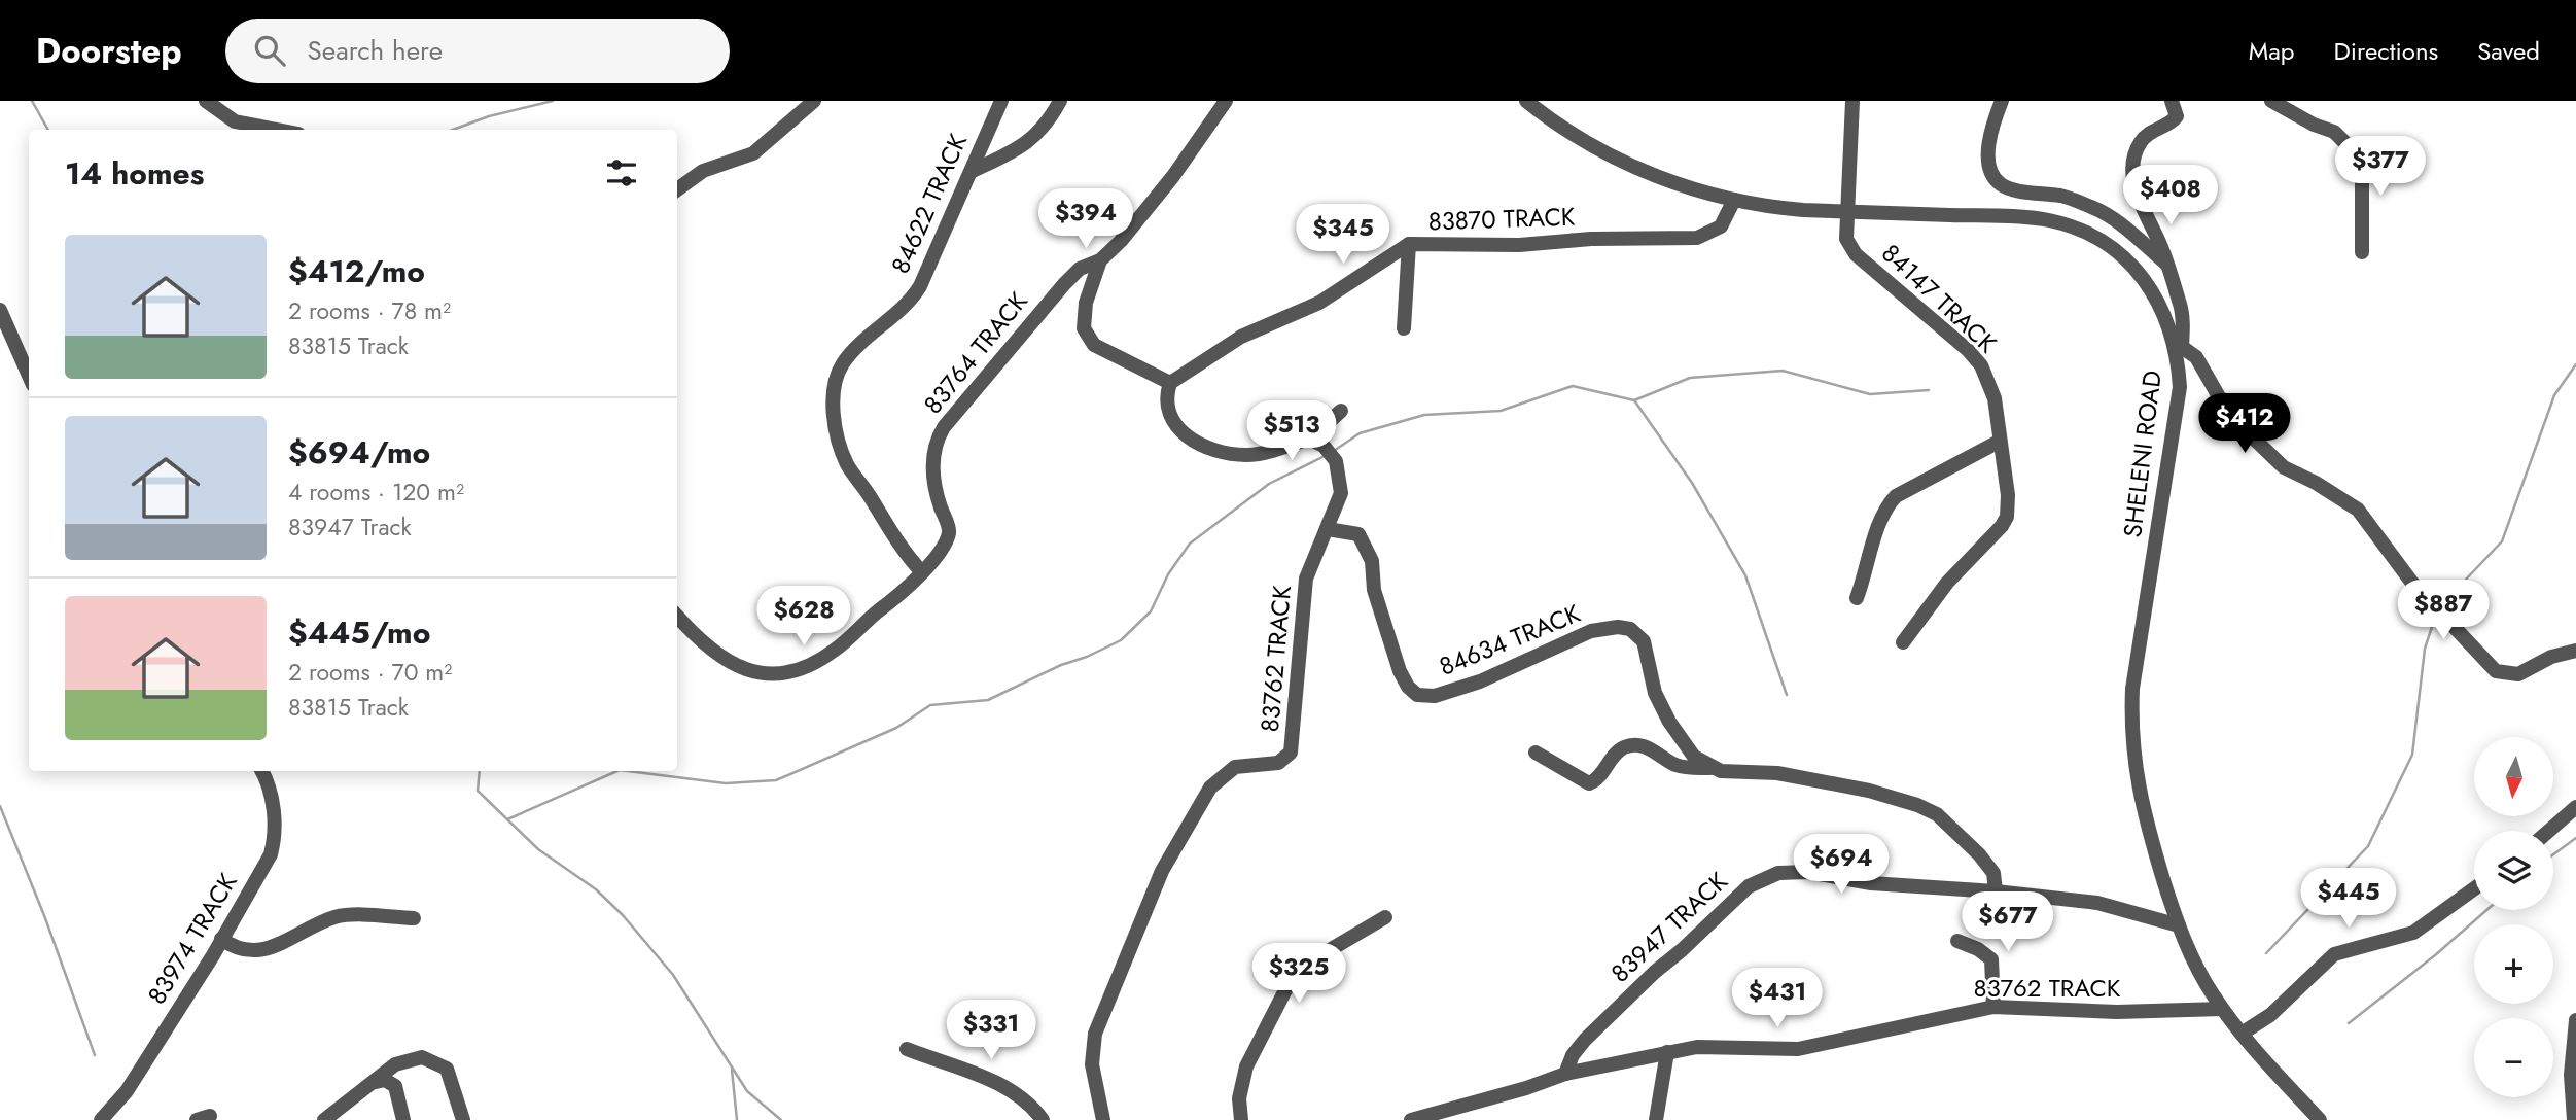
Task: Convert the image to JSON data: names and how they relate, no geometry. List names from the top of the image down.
{
  "streets": {
    "street": [
      "84622 TRACK",
      "83870 TRACK",
      "84147 TRACK",
      "83764 TRACK",
      "SHELENI ROAD",
      "84634 TRACK",
      "83762 TRACK",
      "83947 TRACK",
      "83974 TRACK"
    ]
  },
  "crossings": [
    ["84622 TRACK", "83764 TRACK"],
    ["83870 TRACK", "SHELENI ROAD"],
    ["84147 TRACK", "SHELENI ROAD"],
    ["SHELENI ROAD", "83762 TRACK"],
    ["SHELENI ROAD", "83947 TRACK"],
    ["84634 TRACK", "83762 TRACK"],
    ["83762 TRACK", "83947 TRACK"]
  ],
  "north": "bottom",
  "page": {
    "header": "Doorstep",
    "search": "Search here",
    "nav": ["Map", "Directions", "Saved"],
    "heading": "14 homes",
    "price": [
      "$377",
      "$408",
      "$394",
      "$345",
      "$412",
      "$513",
      "$887",
      "$628",
      "$694",
      "$445",
      "$677",
      "$325",
      "$431",
      "$331"
    ],
    "list": [
      {
        "name": "$412/mo",
        "note": "2 rooms · 78 m² · 83815 Track"
      },
      {
        "name": "$694/mo",
        "note": "4 rooms · 120 m² · 83947 Track"
      },
      {
        "name": "$445/mo",
        "note": "2 rooms · 70 m² · 83815 Track"
      }
    ],
    "map_buttons": ["+", "−"]
  }
}
